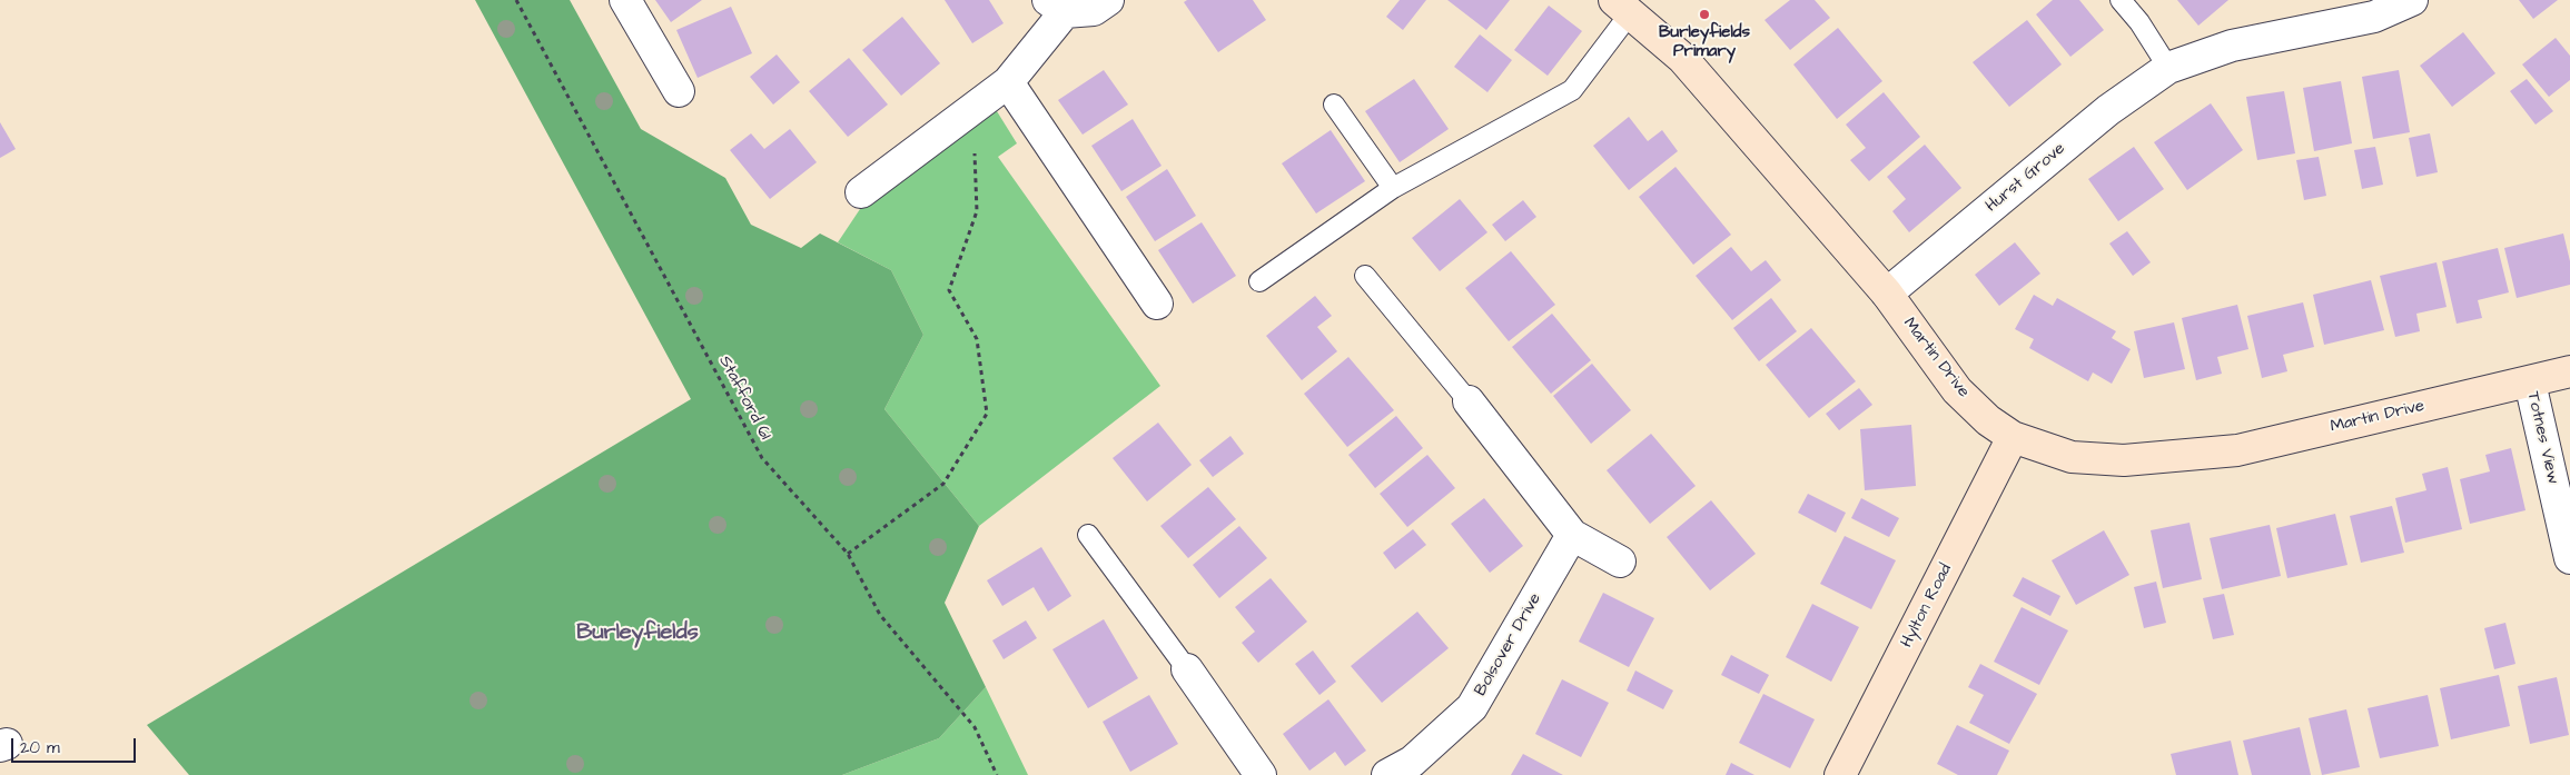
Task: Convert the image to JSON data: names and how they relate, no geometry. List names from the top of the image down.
{
  "streets": {
    "street": [
      "Hurst Grove",
      "Martin Drive",
      "Totnes View",
      "Hylton Road",
      "Bolsover Drive"
    ],
    "path": ["Stafford 61"]
  },
  "crossings": [
    ["Hurst Grove", "Martin Drive"],
    ["Martin Drive", "Totnes View"],
    ["Martin Drive", "Hylton Road"]
  ],
  "districts": ["Burleyfields"],
  "places": ["Burleyfields Primary"],
  "scale_bar": "20 m"
}
